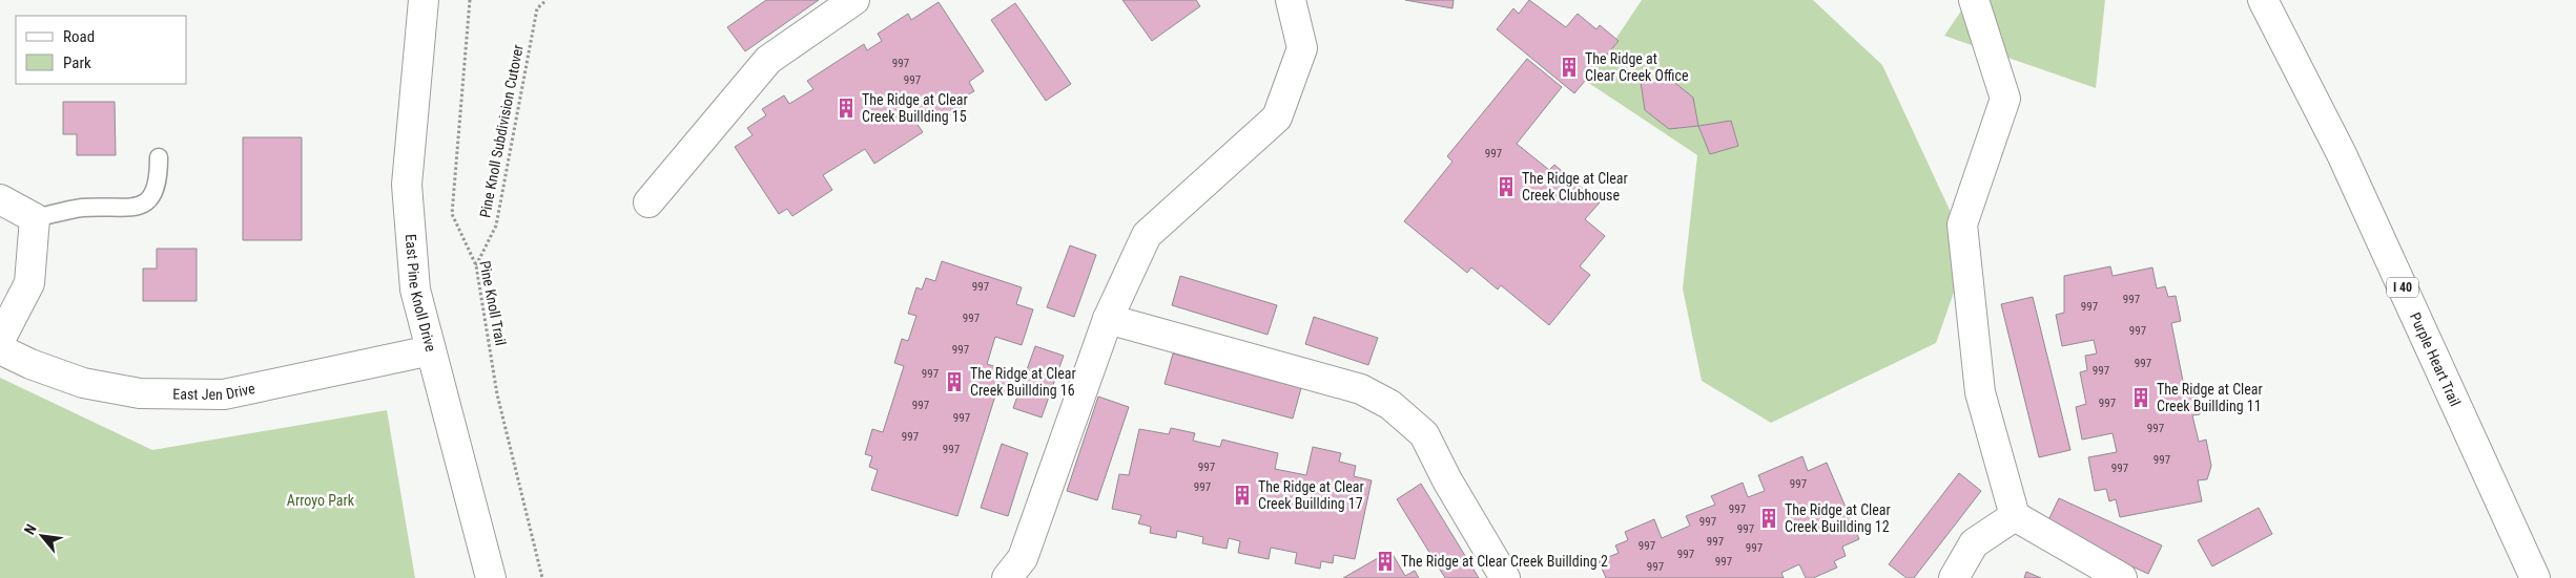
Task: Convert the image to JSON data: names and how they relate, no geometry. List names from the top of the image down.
{
  "streets": {
    "main road": [
      "I 40",
      "East Pine Knoll Drive",
      "Purple Heart Trail",
      "East Jen Drive"
    ],
    "path": ["Pine Knoll Subdivision Cutover", "Pine Knoll Trail"]
  },
  "crossings": [
    ["Pine Knoll Subdivision Cutover", "Pine Knoll Trail"],
    ["East Pine Knoll Drive", "East Jen Drive"]
  ],
  "parks": ["Arroyo Park"],
  "places": {
    "building": [
      "The Ridge at Clear Creek Office",
      "The Ridge at Clear Creek Buillding 15",
      "The Ridge at Clear Creek Clubhouse",
      "The Ridge at Clear Creek Buillding 16",
      "The Ridge at Clear Creek Buillding 11",
      "The Ridge at Clear Creek Buillding 17",
      "The Ridge at Clear Creek Buillding 12",
      "The Ridge at Clear Creek Buillding 2"
    ]
  },
  "house_numbers": [
    "997",
    "997",
    "997",
    "997",
    "997",
    "997",
    "997",
    "997",
    "997",
    "997",
    "997",
    "997",
    "997",
    "997",
    "997",
    "997",
    "997",
    "997",
    "997",
    "997",
    "997",
    "997",
    "997",
    "997",
    "997",
    "997",
    "997",
    "997",
    "997",
    "997",
    "997",
    "997"
  ],
  "legend": ["Road", "Park"],
  "north": "top left"
}
